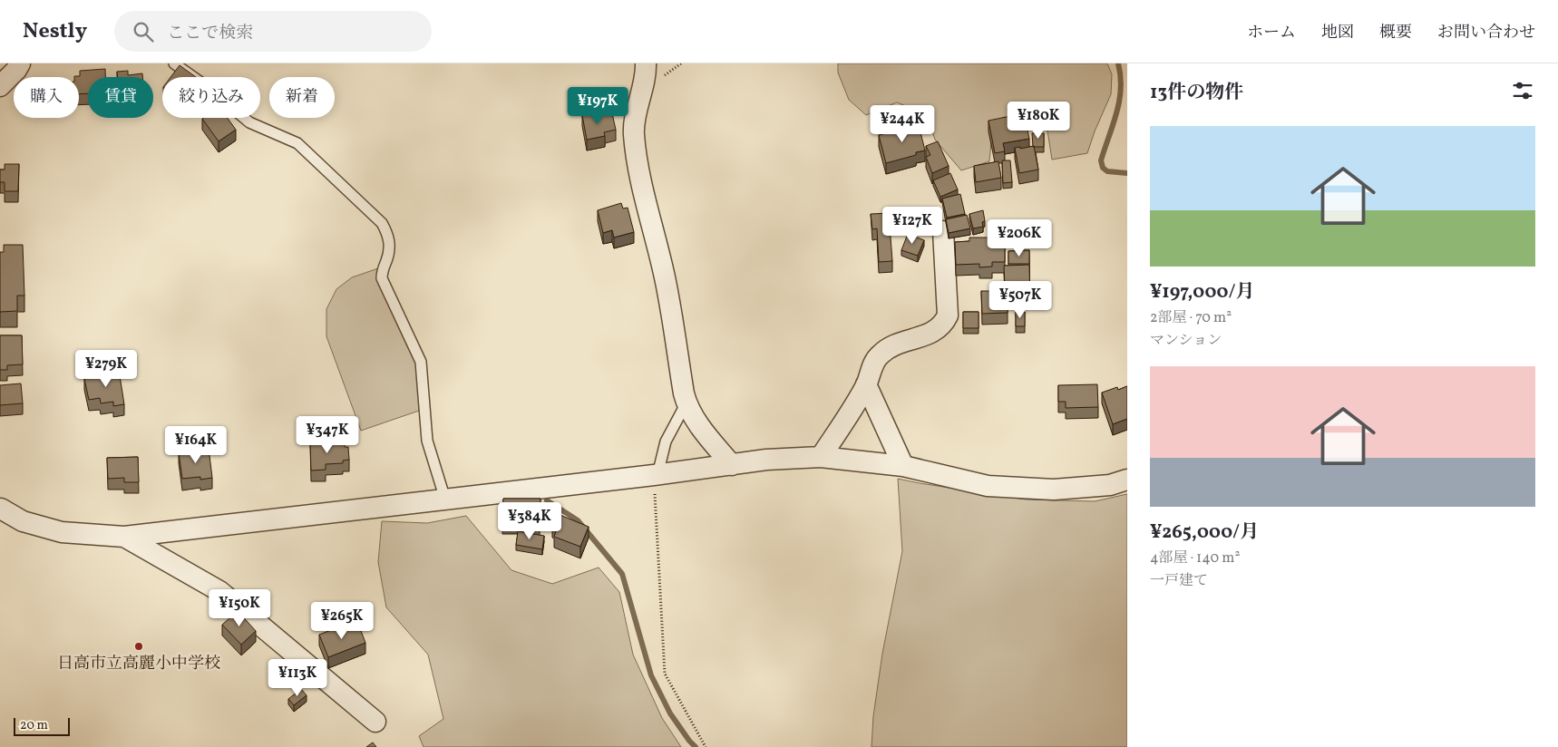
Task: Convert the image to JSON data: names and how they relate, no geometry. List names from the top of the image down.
{
  "places": ["日高市立高麗小中学校"],
  "scale_bar": "20 m",
  "page": {
    "header": "Nestly",
    "search": "ここで検索",
    "nav": [
      "ホーム",
      "地図",
      "概要",
      "お問い合わせ"
    ],
    "heading": "13件の物件",
    "chip": [
      "購入",
      "賃貸",
      "絞り込み",
      "新着"
    ],
    "price": [
      "¥197K",
      "¥180K",
      "¥244K",
      "¥127K",
      "¥206K",
      "¥507K",
      "¥279K",
      "¥347K",
      "¥164K",
      "¥384K",
      "¥150K",
      "¥265K",
      "¥113K"
    ],
    "list": [
      {
        "name": "¥197,000/月",
        "note": "2部屋 · 70 m² · マンション"
      },
      {
        "name": "¥265,000/月",
        "note": "4部屋 · 140 m² · 一戸建て"
      }
    ],
    "scale": "20 m"
  }
}
